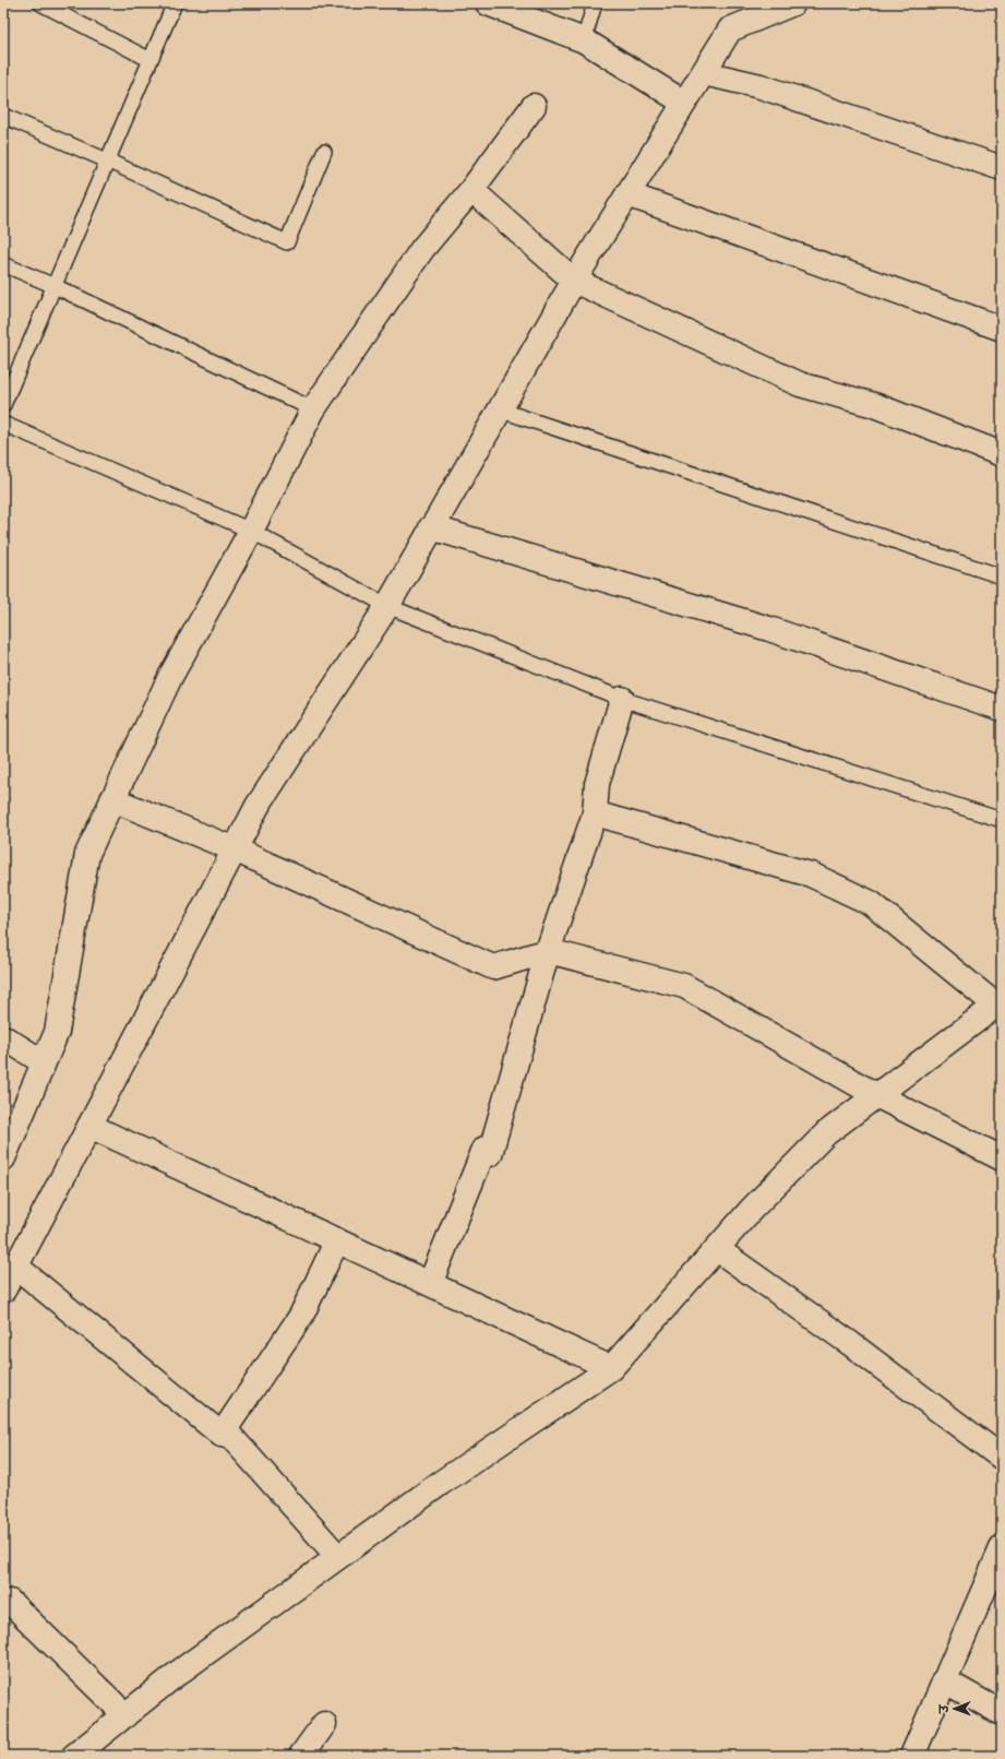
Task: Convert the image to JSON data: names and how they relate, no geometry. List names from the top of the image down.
{
  "north": "left"
}
